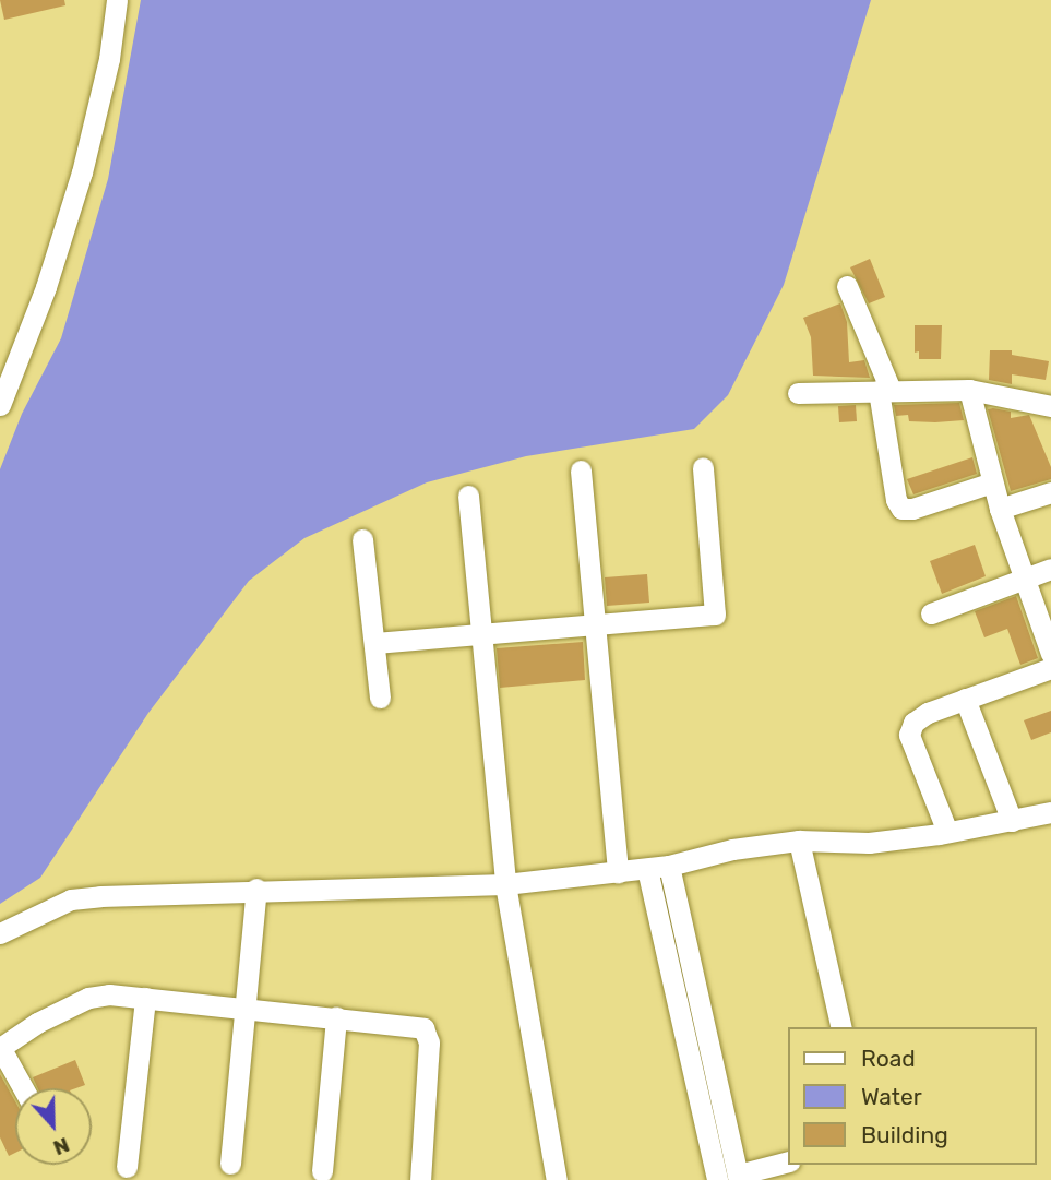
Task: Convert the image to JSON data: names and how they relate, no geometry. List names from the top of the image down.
{
  "legend": ["Road", "Water", "Building"],
  "north": "bottom"
}
